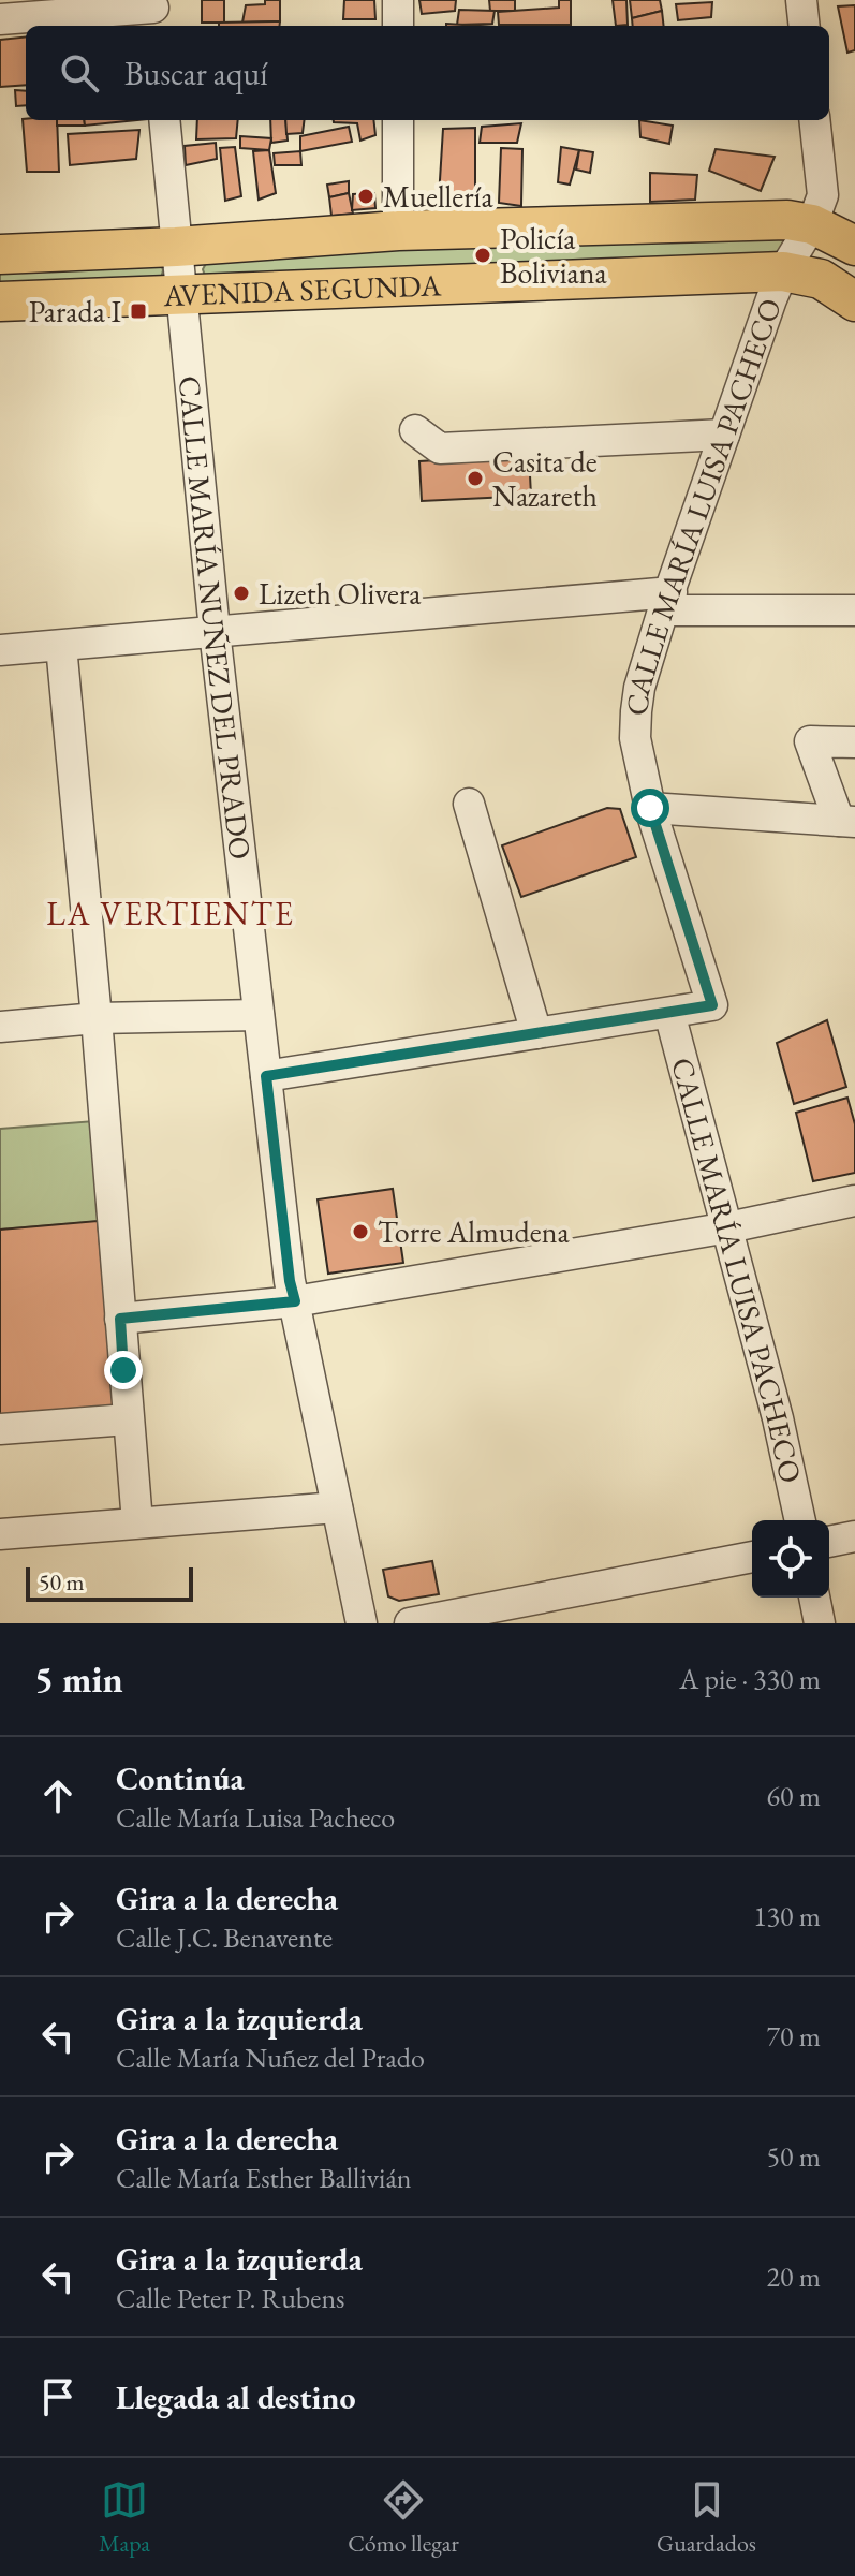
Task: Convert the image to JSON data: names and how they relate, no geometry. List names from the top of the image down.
{
  "streets": {
    "main road": ["AVENIDA SEGUNDA"],
    "street": ["CALLE MARÍA LUISA PACHECO", "CALLE MARÍA NUÑEZ DEL PRADO"]
  },
  "crossings": [
    ["AVENIDA SEGUNDA", "CALLE MARÍA LUISA PACHECO"],
    ["AVENIDA SEGUNDA", "CALLE MARÍA NUÑEZ DEL PRADO"]
  ],
  "districts": ["LA VERTIENTE"],
  "places": {
    "other": [
      "Muellería",
      "Policía Boliviana",
      "Casita de Nazareth",
      "Lizeth Olivera",
      "Torre Almudena"
    ],
    "transit": ["Parada I"]
  },
  "scale_bar": "50 m",
  "page": {
    "search": "Buscar aquí",
    "scale": "50 m",
    "heading": ["5 min", "A pie · 330 m"],
    "list": [
      ["Continúa", "Calle María Luisa Pacheco", "60 m"],
      ["Gira a la derecha", "Calle J.C. Benavente", "130 m"],
      ["Gira a la izquierda", "Calle María Nuñez del Prado", "70 m"],
      ["Gira a la derecha", "Calle María Esther Ballivián", "50 m"],
      ["Gira a la izquierda", "Calle Peter P. Rubens", "20 m"],
      "Llegada al destino"
    ],
    "nav": ["Mapa", "Cómo llegar", "Guardados"]
  }
}
